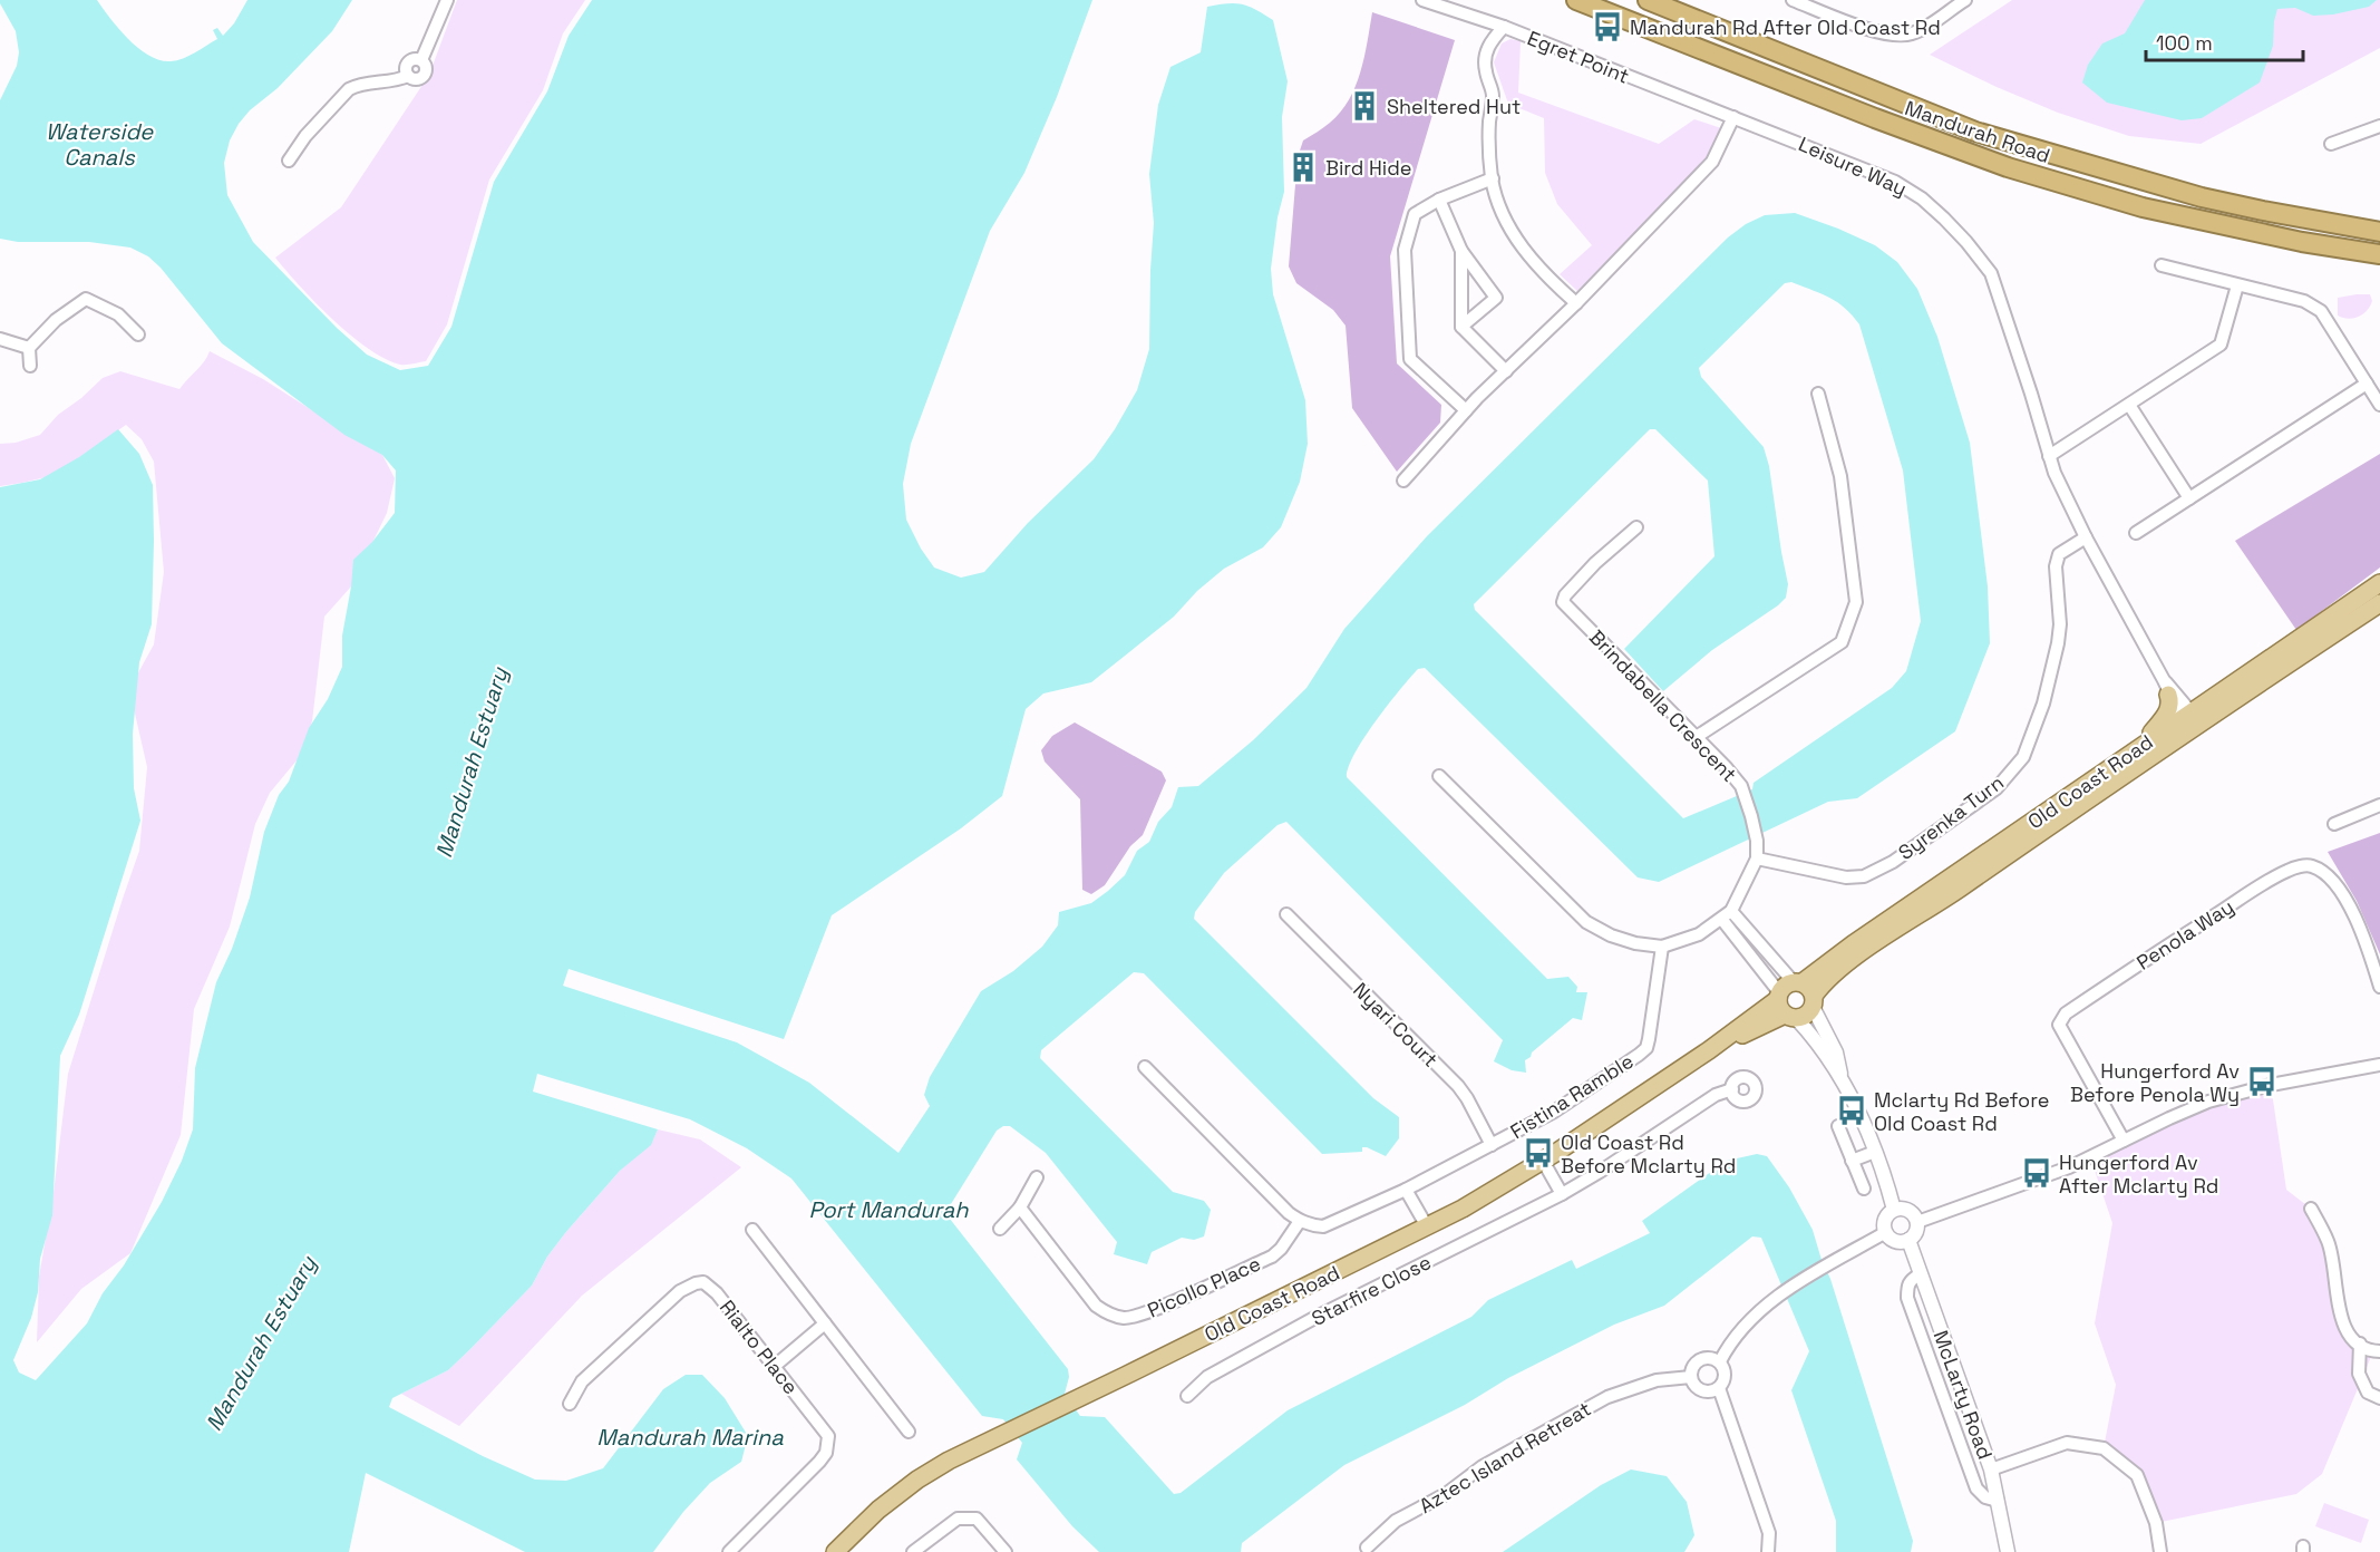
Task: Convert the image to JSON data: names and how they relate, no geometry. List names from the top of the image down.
{
  "streets": {
    "highway": ["Mandurah Road"],
    "main road": ["Old Coast Road"],
    "street": [
      "Egret Point",
      "Leisure Way",
      "Brindabella Crescent",
      "Syrenka Turn",
      "Penola Way",
      "Nyari Court",
      "Fistina Ramble",
      "Picollo Place",
      "Starfire Close",
      "Rialto Place",
      "McLarty Road",
      "Aztec Island Retreat"
    ]
  },
  "crossings": [
    ["Egret Point", "Leisure Way"],
    ["Leisure Way", "Old Coast Road"],
    ["Leisure Way", "Syrenka Turn"],
    ["Brindabella Crescent", "Syrenka Turn"],
    ["Nyari Court", "Fistina Ramble"],
    ["Fistina Ramble", "Picollo Place"]
  ],
  "water": [
    "Waterside Canals",
    "Mandurah Estuary",
    "Port Mandurah",
    "Mandurah Marina"
  ],
  "places": {
    "bus stop": [
      "Mandurah Rd After Old Coast Rd",
      "Hungerford Av Before Penola Wy",
      "Mclarty Rd Before Old Coast Rd",
      "Old Coast Rd Before Mclarty Rd",
      "Hungerford Av After Mclarty Rd"
    ],
    "building": ["Sheltered Hut", "Bird Hide"]
  },
  "scale_bar": "100 m"
}
